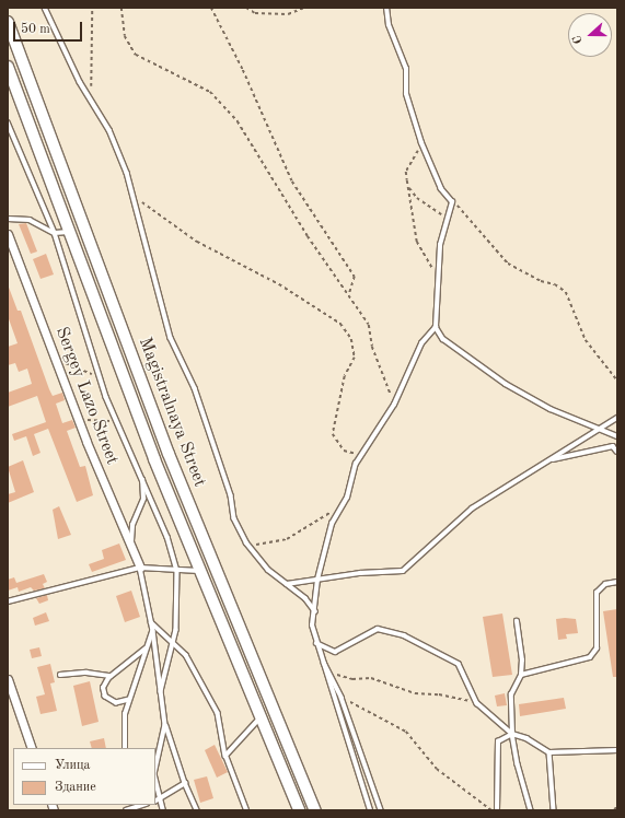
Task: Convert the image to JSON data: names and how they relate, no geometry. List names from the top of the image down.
{
  "streets": {
    "main road": ["Magistralnaya Street"],
    "street": ["Sergey Lazo Street"]
  },
  "legend": ["Улица", "Здание"],
  "scale_bar": "50 m",
  "north": "left"
}
